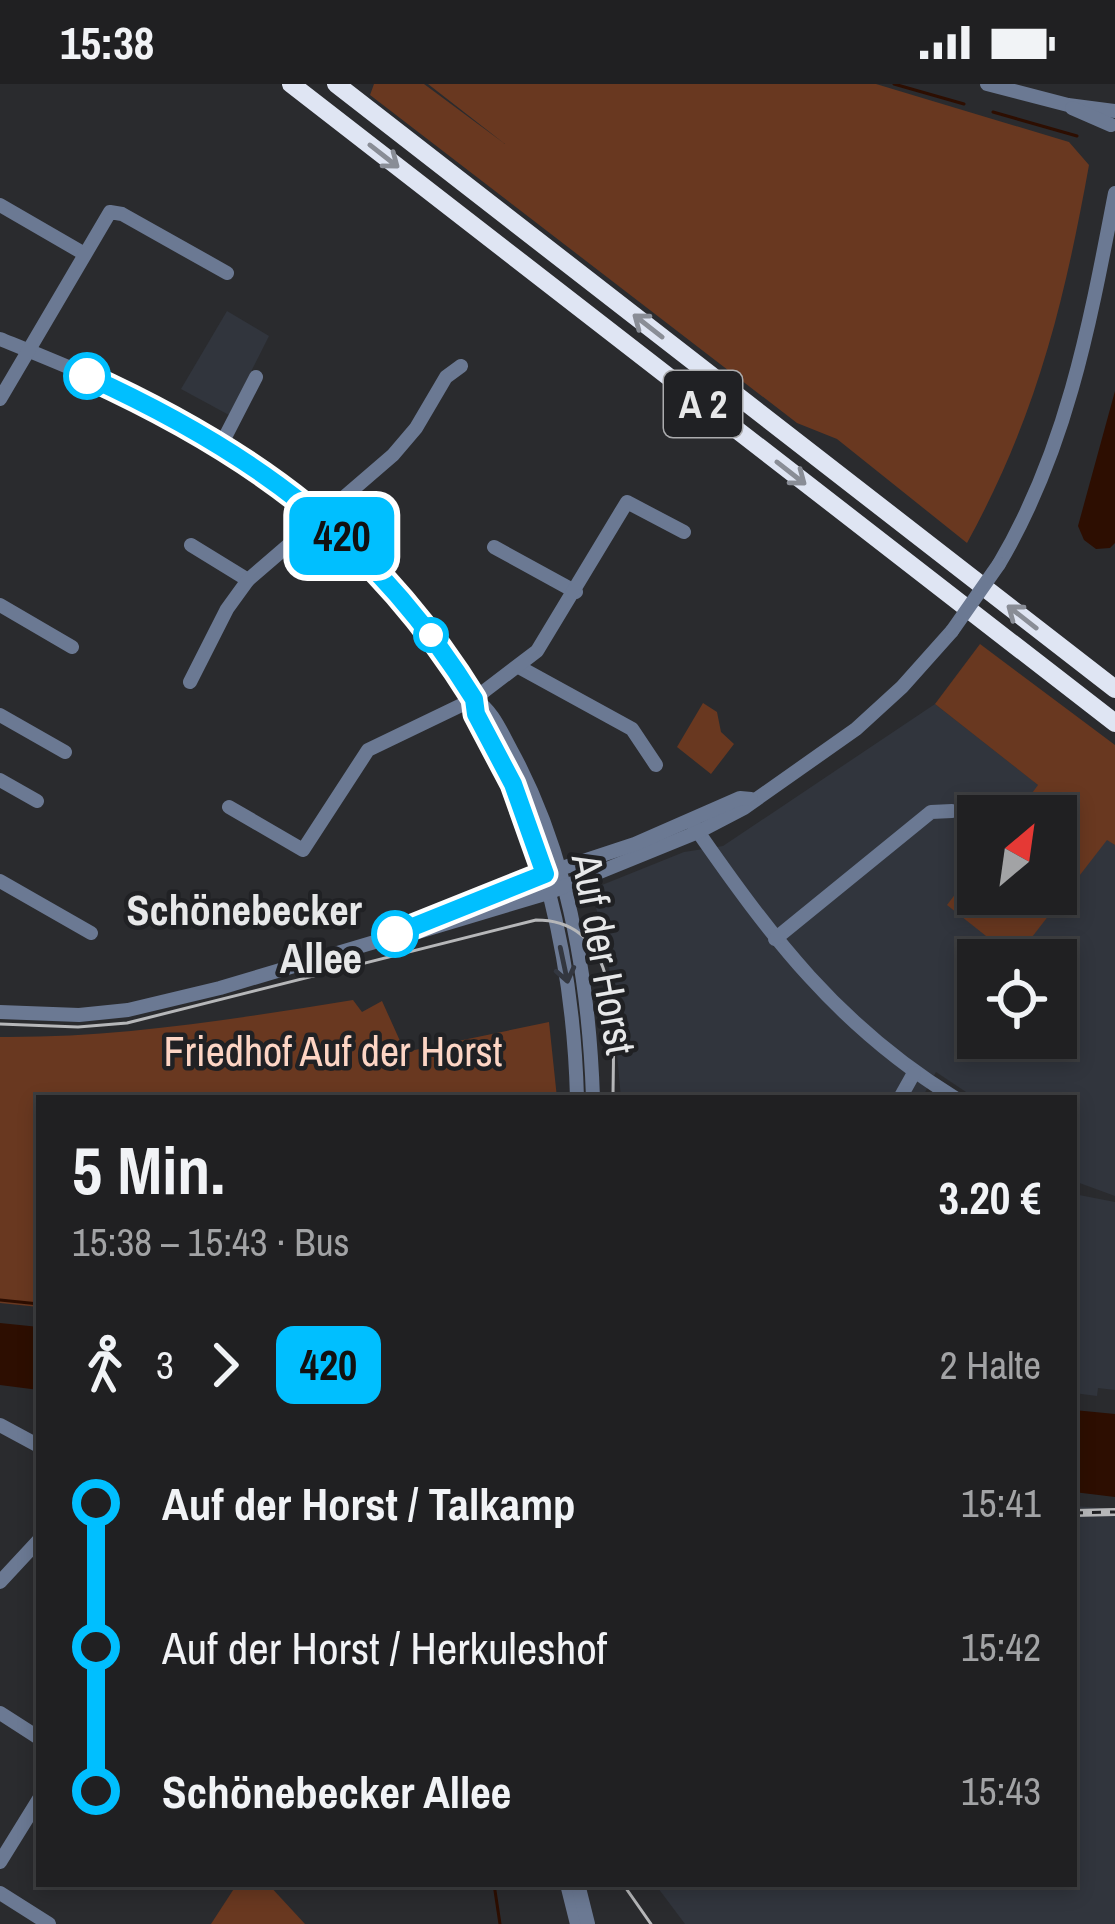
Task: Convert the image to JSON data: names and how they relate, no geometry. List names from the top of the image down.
{
  "streets": {
    "highway": ["A 2"],
    "street": ["Auf der Horst"]
  },
  "parks": ["Friedhof Auf der Horst"],
  "places": ["Schönebecker Allee"],
  "lines": ["bus line 420"],
  "north": "top right",
  "page": {
    "status": "15:38",
    "on_map": "420",
    "heading": ["5 Min.", "15:38 – 15:43 · Bus", "3.20 €"],
    "legs": ["3", "420", "2 Halte"],
    "list": [
      {
        "name": "Auf der Horst / Talkamp",
        "value": "15:41"
      },
      {
        "name": "Auf der Horst / Herkuleshof",
        "value": "15:42"
      },
      {
        "name": "Schönebecker Allee",
        "value": "15:43"
      }
    ]
  }
}
